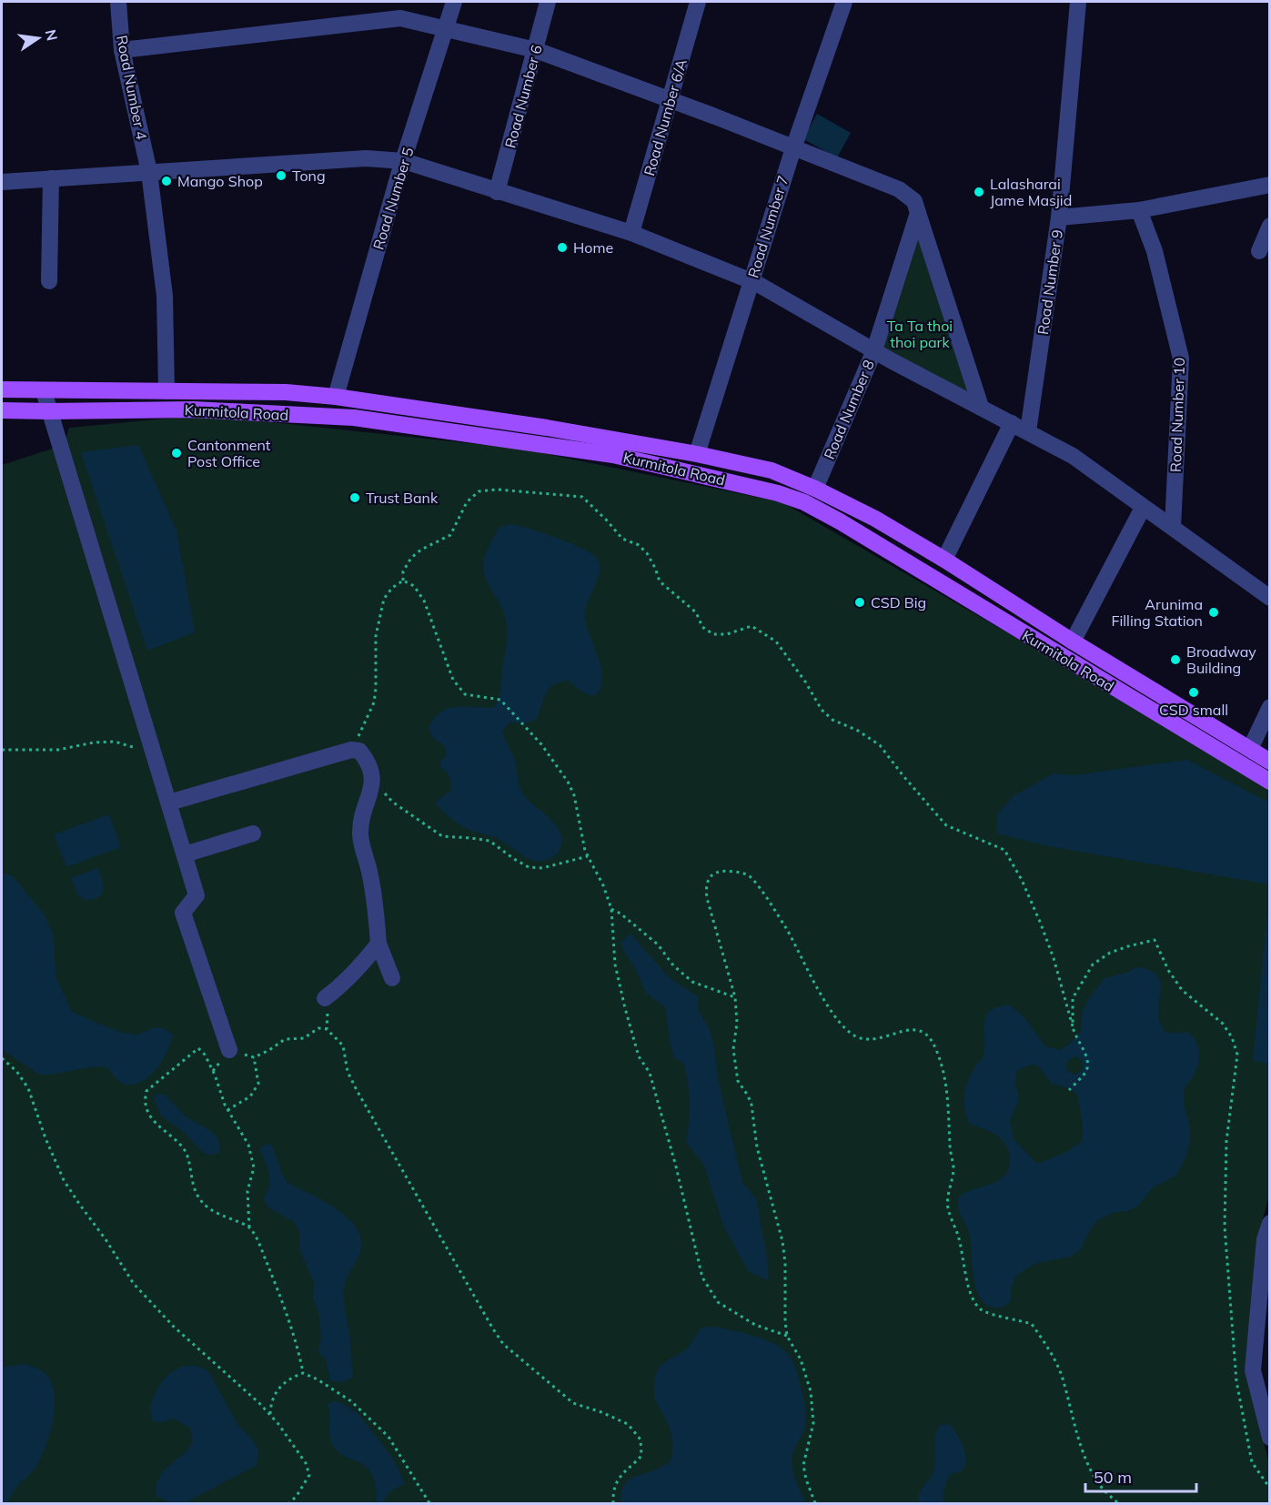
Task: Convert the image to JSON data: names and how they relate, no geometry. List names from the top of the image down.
{
  "streets": {
    "main road": ["Kurmitola Road"],
    "street": [
      "Road Number 4",
      "Road Number 6",
      "Road Number 6/A",
      "Road Number 5",
      "Road Number 7",
      "Road Number 9",
      "Road Number 8",
      "Road Number 10"
    ]
  },
  "crossings": [
    ["Road Number 4", "Kurmitola Road"],
    ["Road Number 5", "Kurmitola Road"],
    ["Road Number 7", "Kurmitola Road"],
    ["Road Number 8", "Kurmitola Road"]
  ],
  "parks": ["Ta Ta thoi thoi park"],
  "places": [
    "Tong",
    "Mango Shop",
    "Lalasharai Jame Masjid",
    "Home",
    "Cantonment Post Office",
    "Trust Bank",
    "CSD Big",
    "Arunima Filling Station",
    "Broadway Building",
    "CSD small"
  ],
  "scale_bar": "50 m",
  "north": "right"
}
